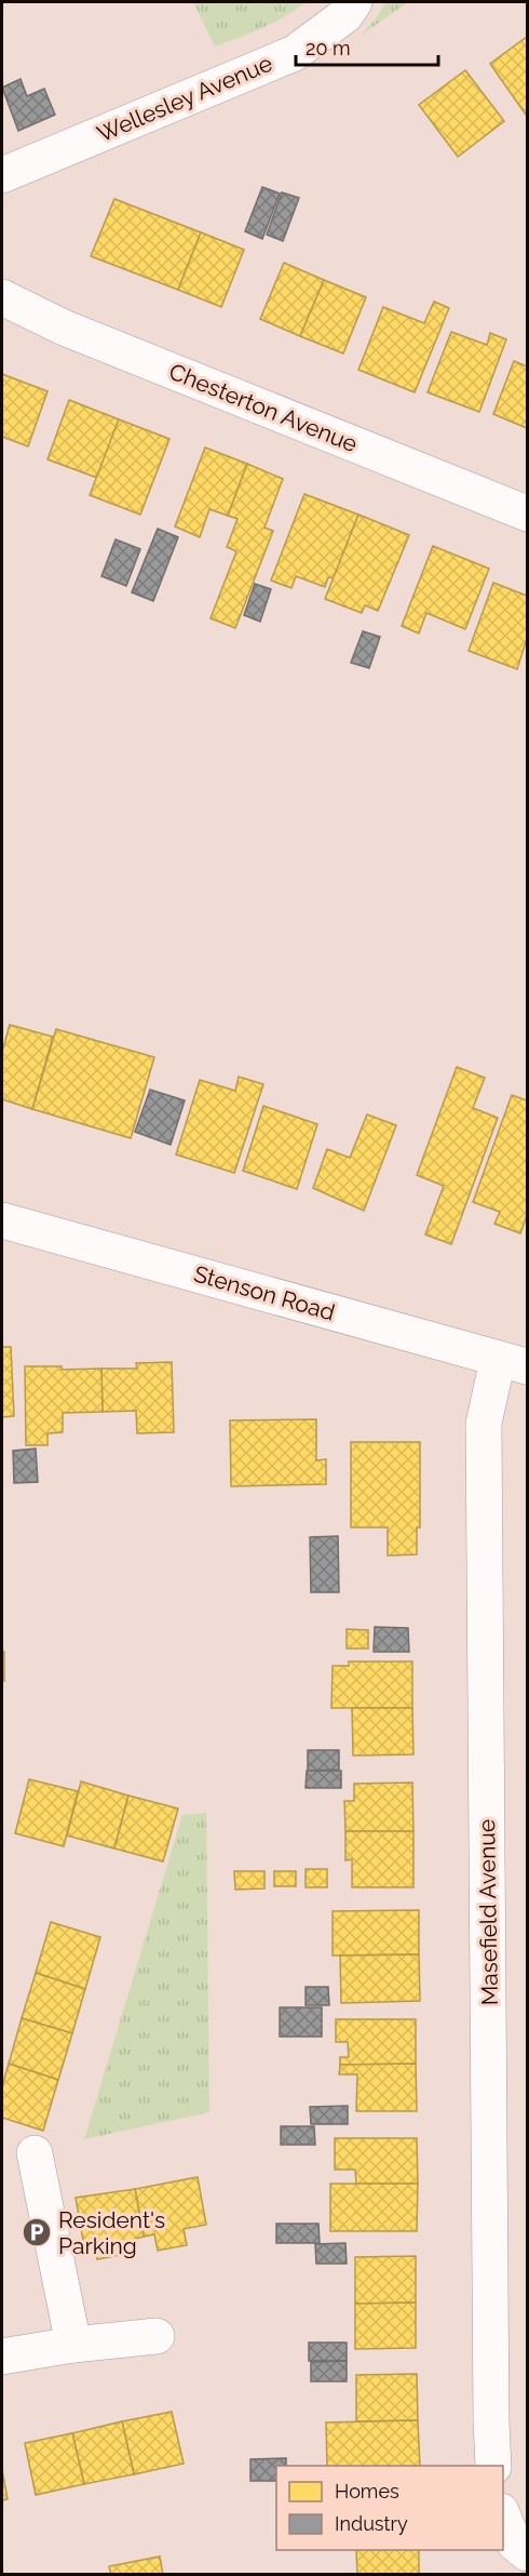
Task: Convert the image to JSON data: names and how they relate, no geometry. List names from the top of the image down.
{
  "streets": {
    "street": [
      "Wellesley Avenue",
      "Chesterton Avenue",
      "Stenson Road",
      "Masefield Avenue"
    ]
  },
  "crossings": [
    ["Stenson Road", "Masefield Avenue"]
  ],
  "places": {
    "parking": ["Resident's Parking"]
  },
  "legend": ["Homes", "Industry"],
  "scale_bar": "20 m"
}
